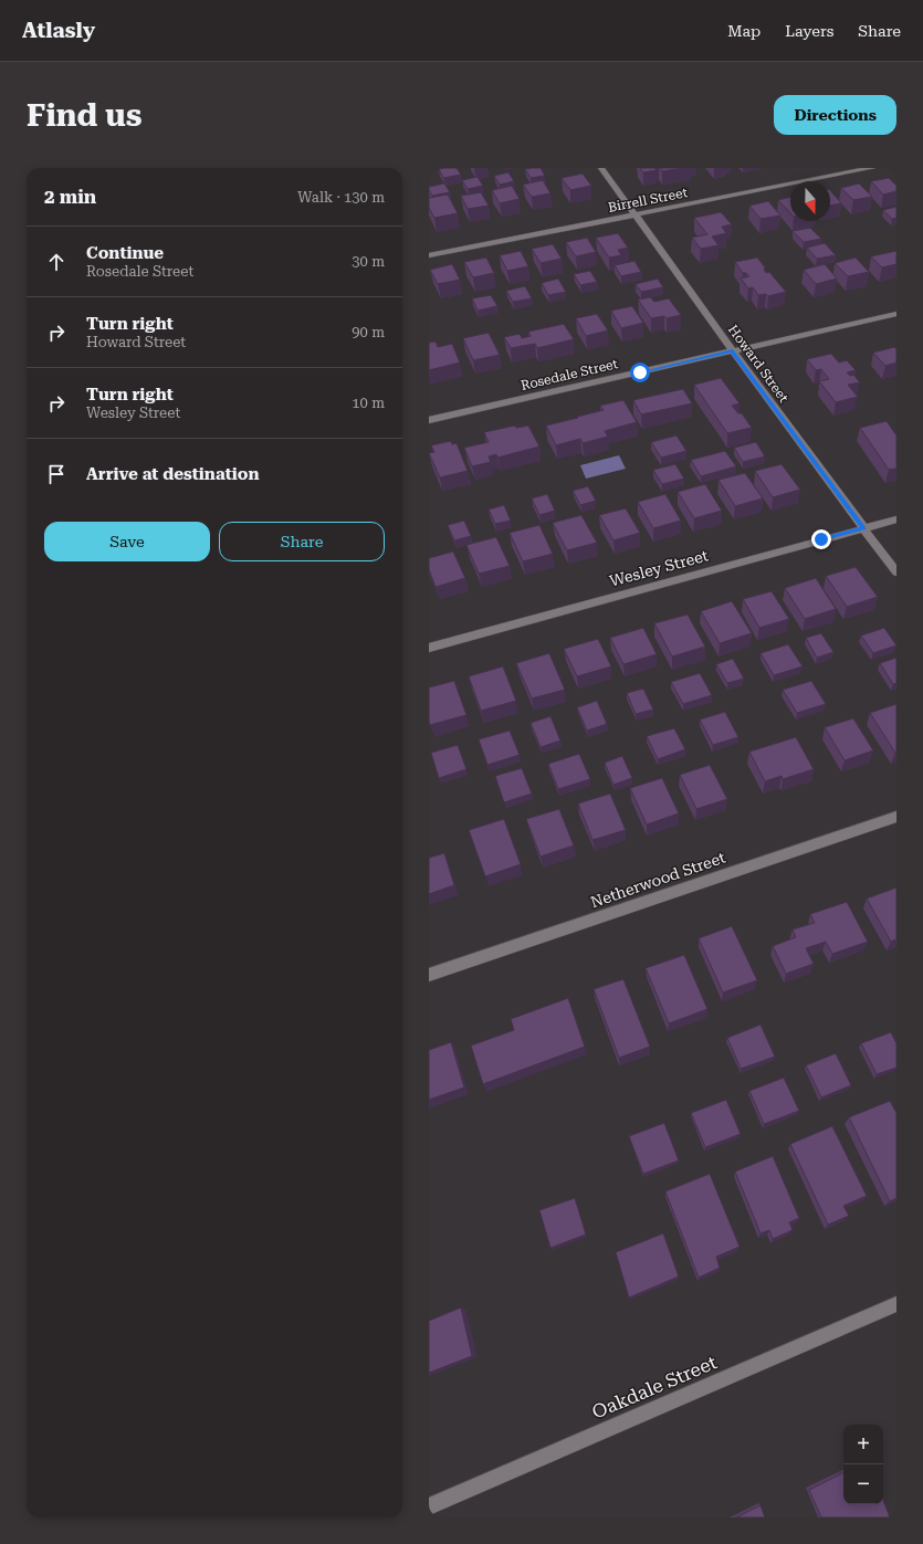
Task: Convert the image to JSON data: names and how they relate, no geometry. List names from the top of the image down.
{
  "streets": {
    "street": [
      "Birrell Street",
      "Howard Street",
      "Rosedale Street",
      "Wesley Street",
      "Netherwood Street",
      "Oakdale Street"
    ]
  },
  "crossings": [
    ["Birrell Street", "Howard Street"],
    ["Howard Street", "Rosedale Street"],
    ["Howard Street", "Wesley Street"]
  ],
  "north": "bottom",
  "page": {
    "header": "Atlasly",
    "nav": ["Map", "Layers", "Share"],
    "buttons": [
      "Directions",
      ["Save", "Share"]
    ],
    "title": "Find us",
    "heading": ["2 min", "Walk · 130 m"],
    "list": [
      ["Continue", "Rosedale Street", "30 m"],
      ["Turn right", "Howard Street", "90 m"],
      ["Turn right", "Wesley Street", "10 m"],
      "Arrive at destination"
    ],
    "map_buttons": ["+", "−"]
  }
}
